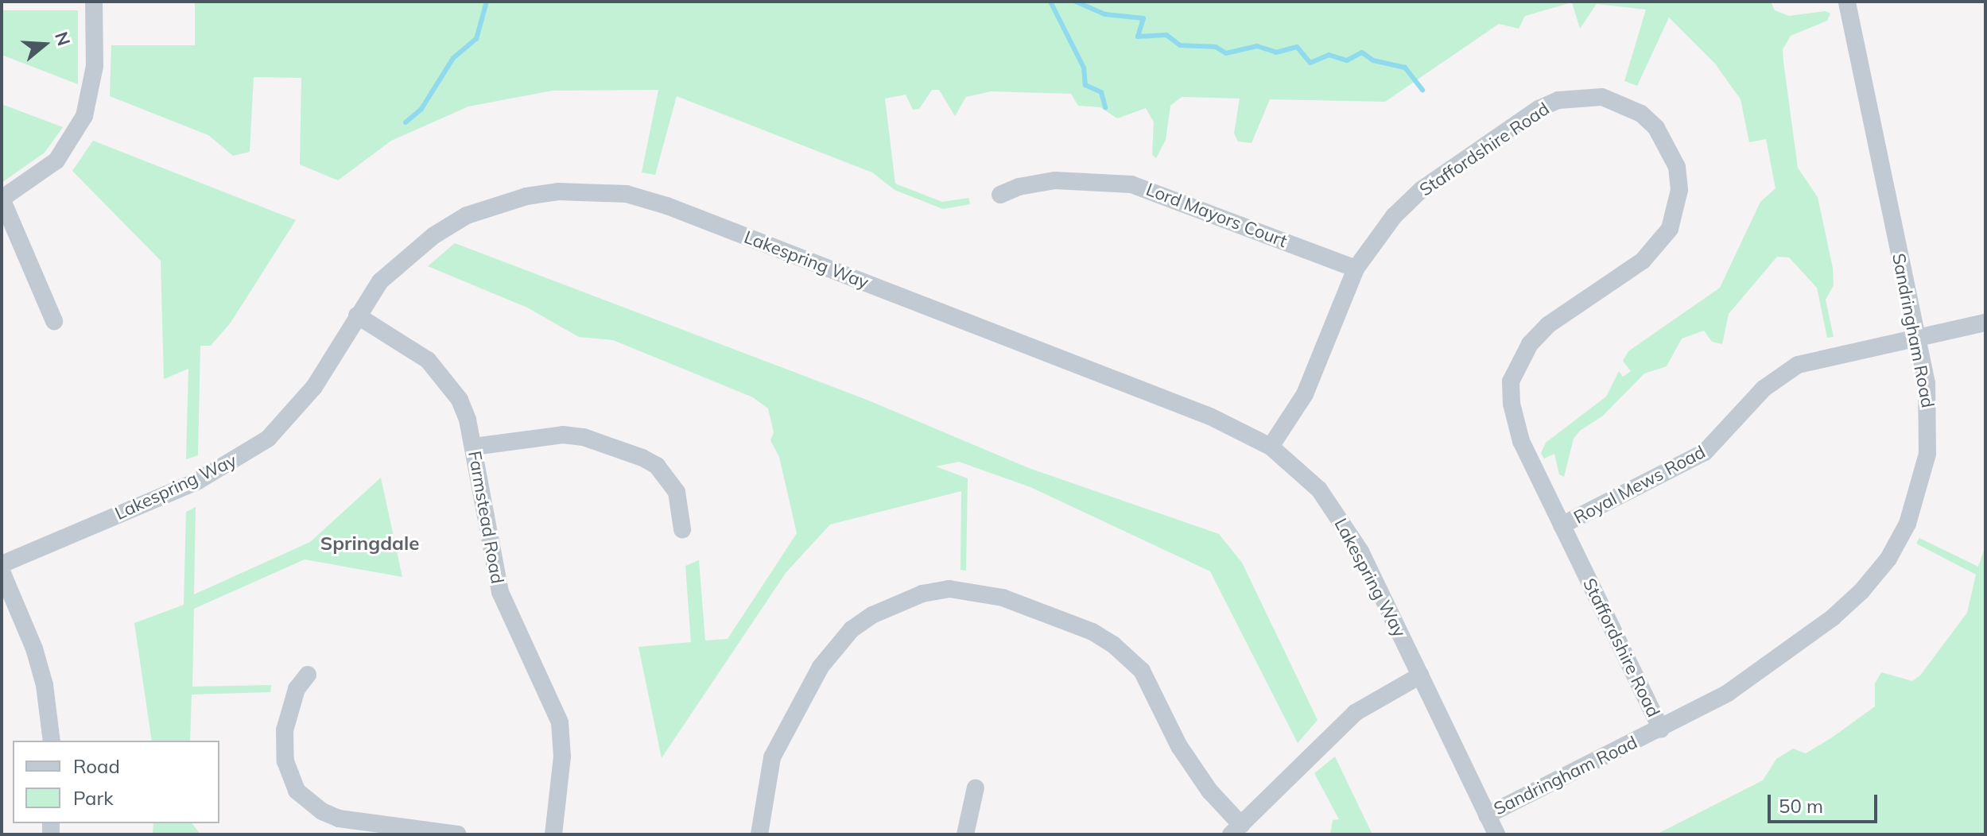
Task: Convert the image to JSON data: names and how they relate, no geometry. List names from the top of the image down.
{
  "streets": {
    "street": [
      "Staffordshire Road",
      "Lord Mayors Court",
      "Lakespring Way",
      "Sandringham Road",
      "Royal Mews Road",
      "Farmstead Road"
    ]
  },
  "crossings": [
    ["Staffordshire Road", "Lord Mayors Court"],
    ["Staffordshire Road", "Lakespring Way"],
    ["Staffordshire Road", "Sandringham Road"],
    ["Staffordshire Road", "Royal Mews Road"],
    ["Lakespring Way", "Sandringham Road"],
    ["Lakespring Way", "Farmstead Road"],
    ["Sandringham Road", "Royal Mews Road"]
  ],
  "districts": ["Springdale"],
  "legend": ["Road", "Park"],
  "scale_bar": "50 m",
  "north": "right"
}
